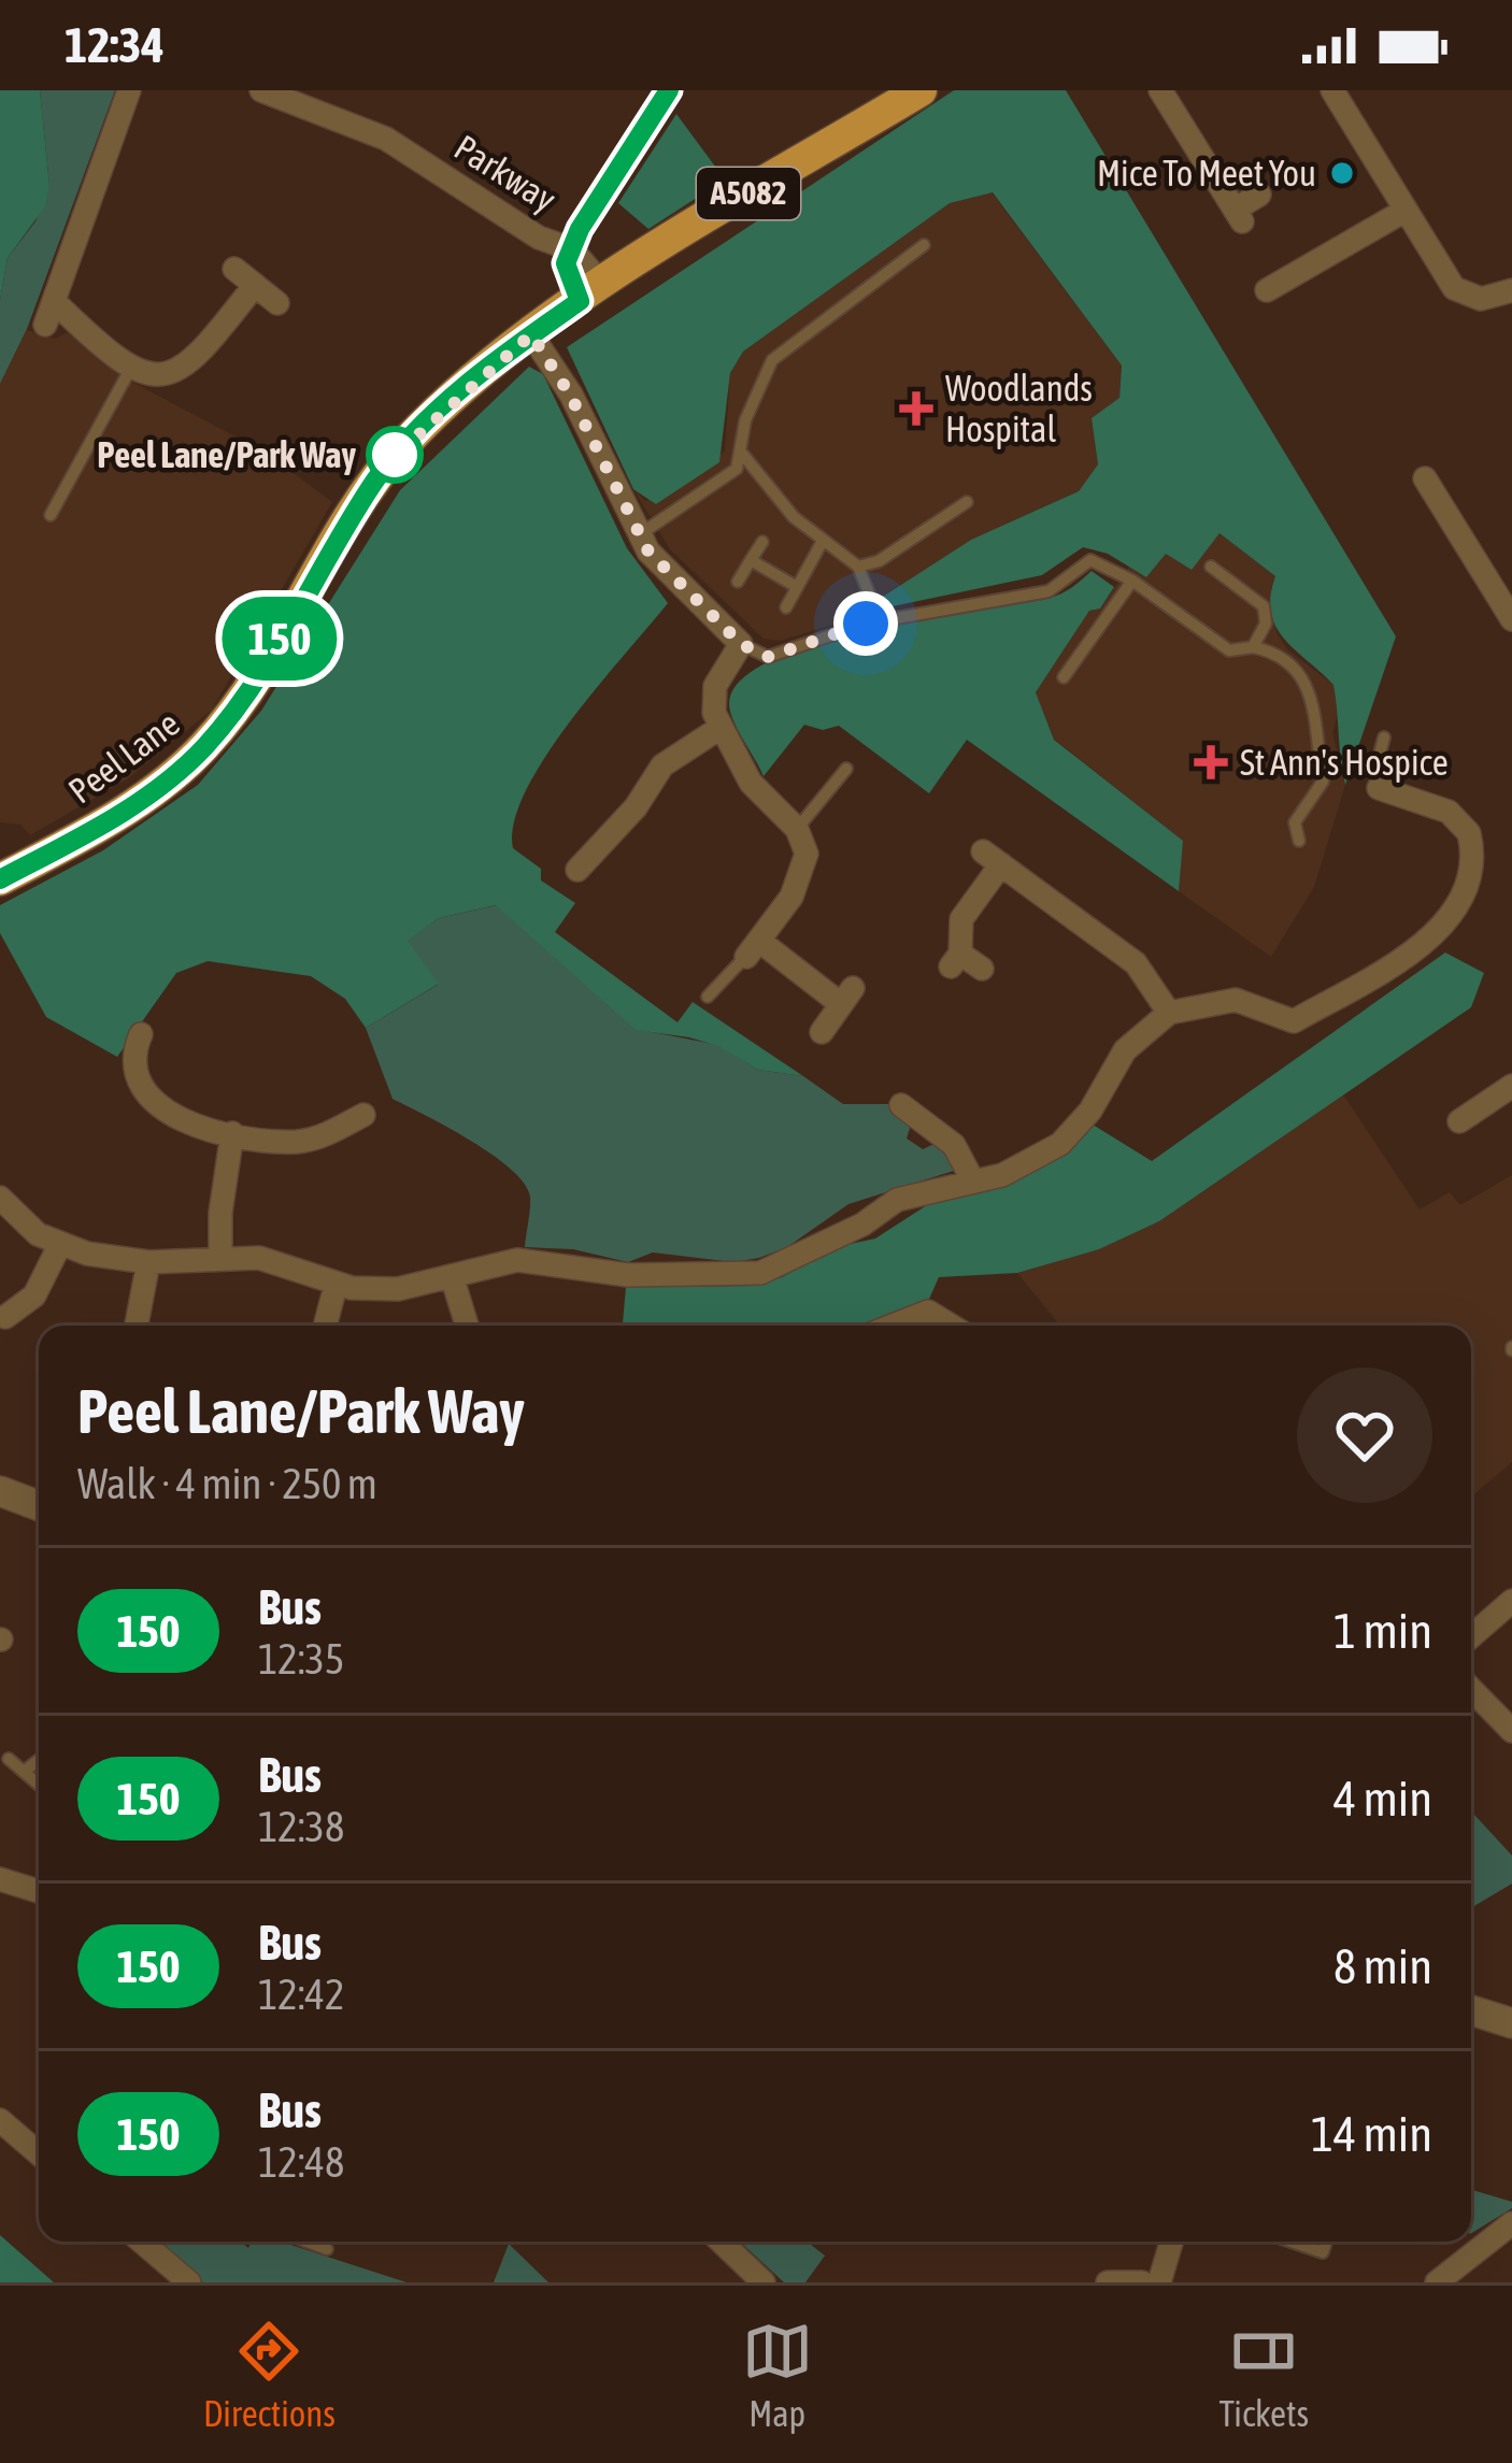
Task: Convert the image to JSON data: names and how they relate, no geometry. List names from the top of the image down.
{
  "streets": {
    "main road": ["A5082", "Peel Lane"],
    "street": ["Parkway"]
  },
  "crossings": [
    ["A5082", "Peel Lane"]
  ],
  "places": {
    "other": ["Mice To Meet You", "Peel Lane/Park Way"],
    "health": ["Woodlands Hospital", "St Ann's Hospice"]
  },
  "lines": ["bus line 150"],
  "page": {
    "status": "12:34",
    "on_map": "150",
    "heading": ["Peel Lane/Park Way", "Walk · 4 min · 250 m"],
    "list": [
      {
        "mark": "150",
        "name": "Bus",
        "note": "12:35",
        "value": "1 min"
      },
      {
        "mark": "150",
        "name": "Bus",
        "note": "12:38",
        "value": "4 min"
      },
      {
        "mark": "150",
        "name": "Bus",
        "note": "12:42",
        "value": "8 min"
      },
      {
        "mark": "150",
        "name": "Bus",
        "note": "12:48",
        "value": "14 min"
      }
    ],
    "tabs": ["Directions", "Map", "Tickets"]
  }
}
